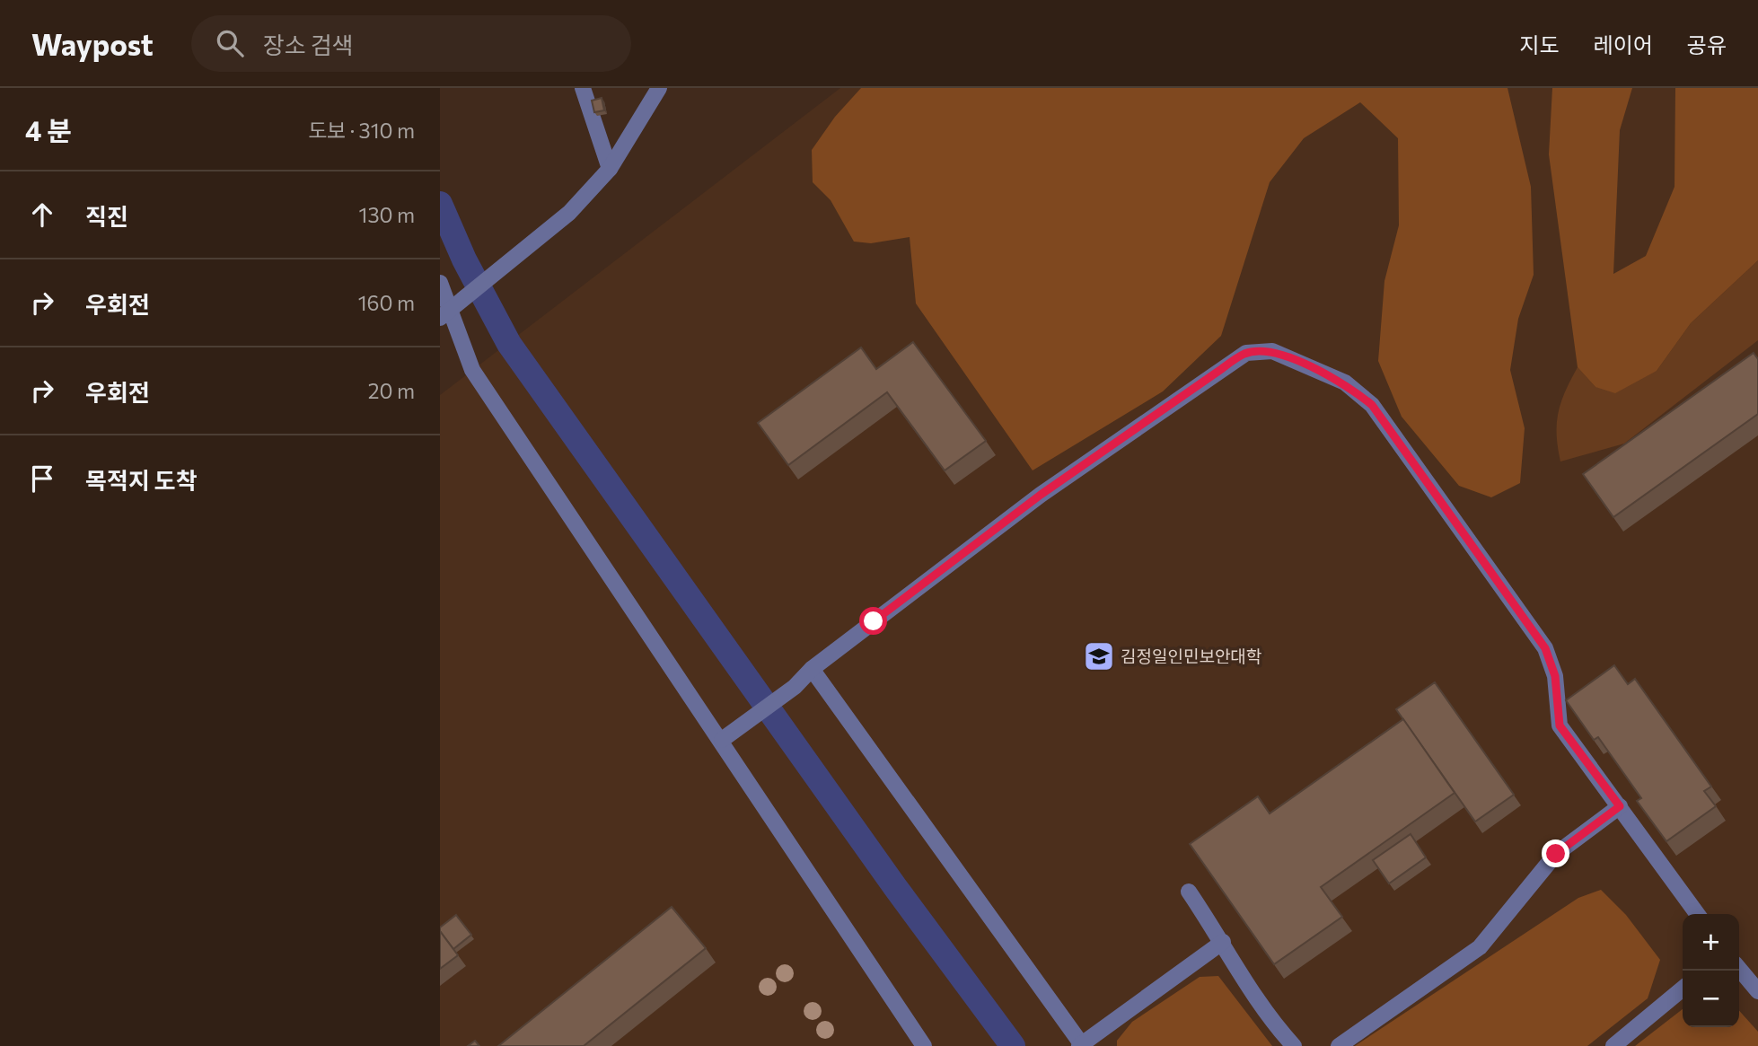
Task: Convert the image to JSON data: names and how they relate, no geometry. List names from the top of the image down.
{
  "places": {
    "school or university": ["김정일인민보안대학"]
  },
  "page": {
    "header": "Waypost",
    "search": "장소 검색",
    "nav": ["지도", "레이어", "공유"],
    "heading": ["4 분", "도보 · 310 m"],
    "list": [
      ["직진", "130 m"],
      ["우회전", "160 m"],
      ["우회전", "20 m"],
      "목적지 도착"
    ],
    "map_buttons": ["+", "−"]
  }
}
